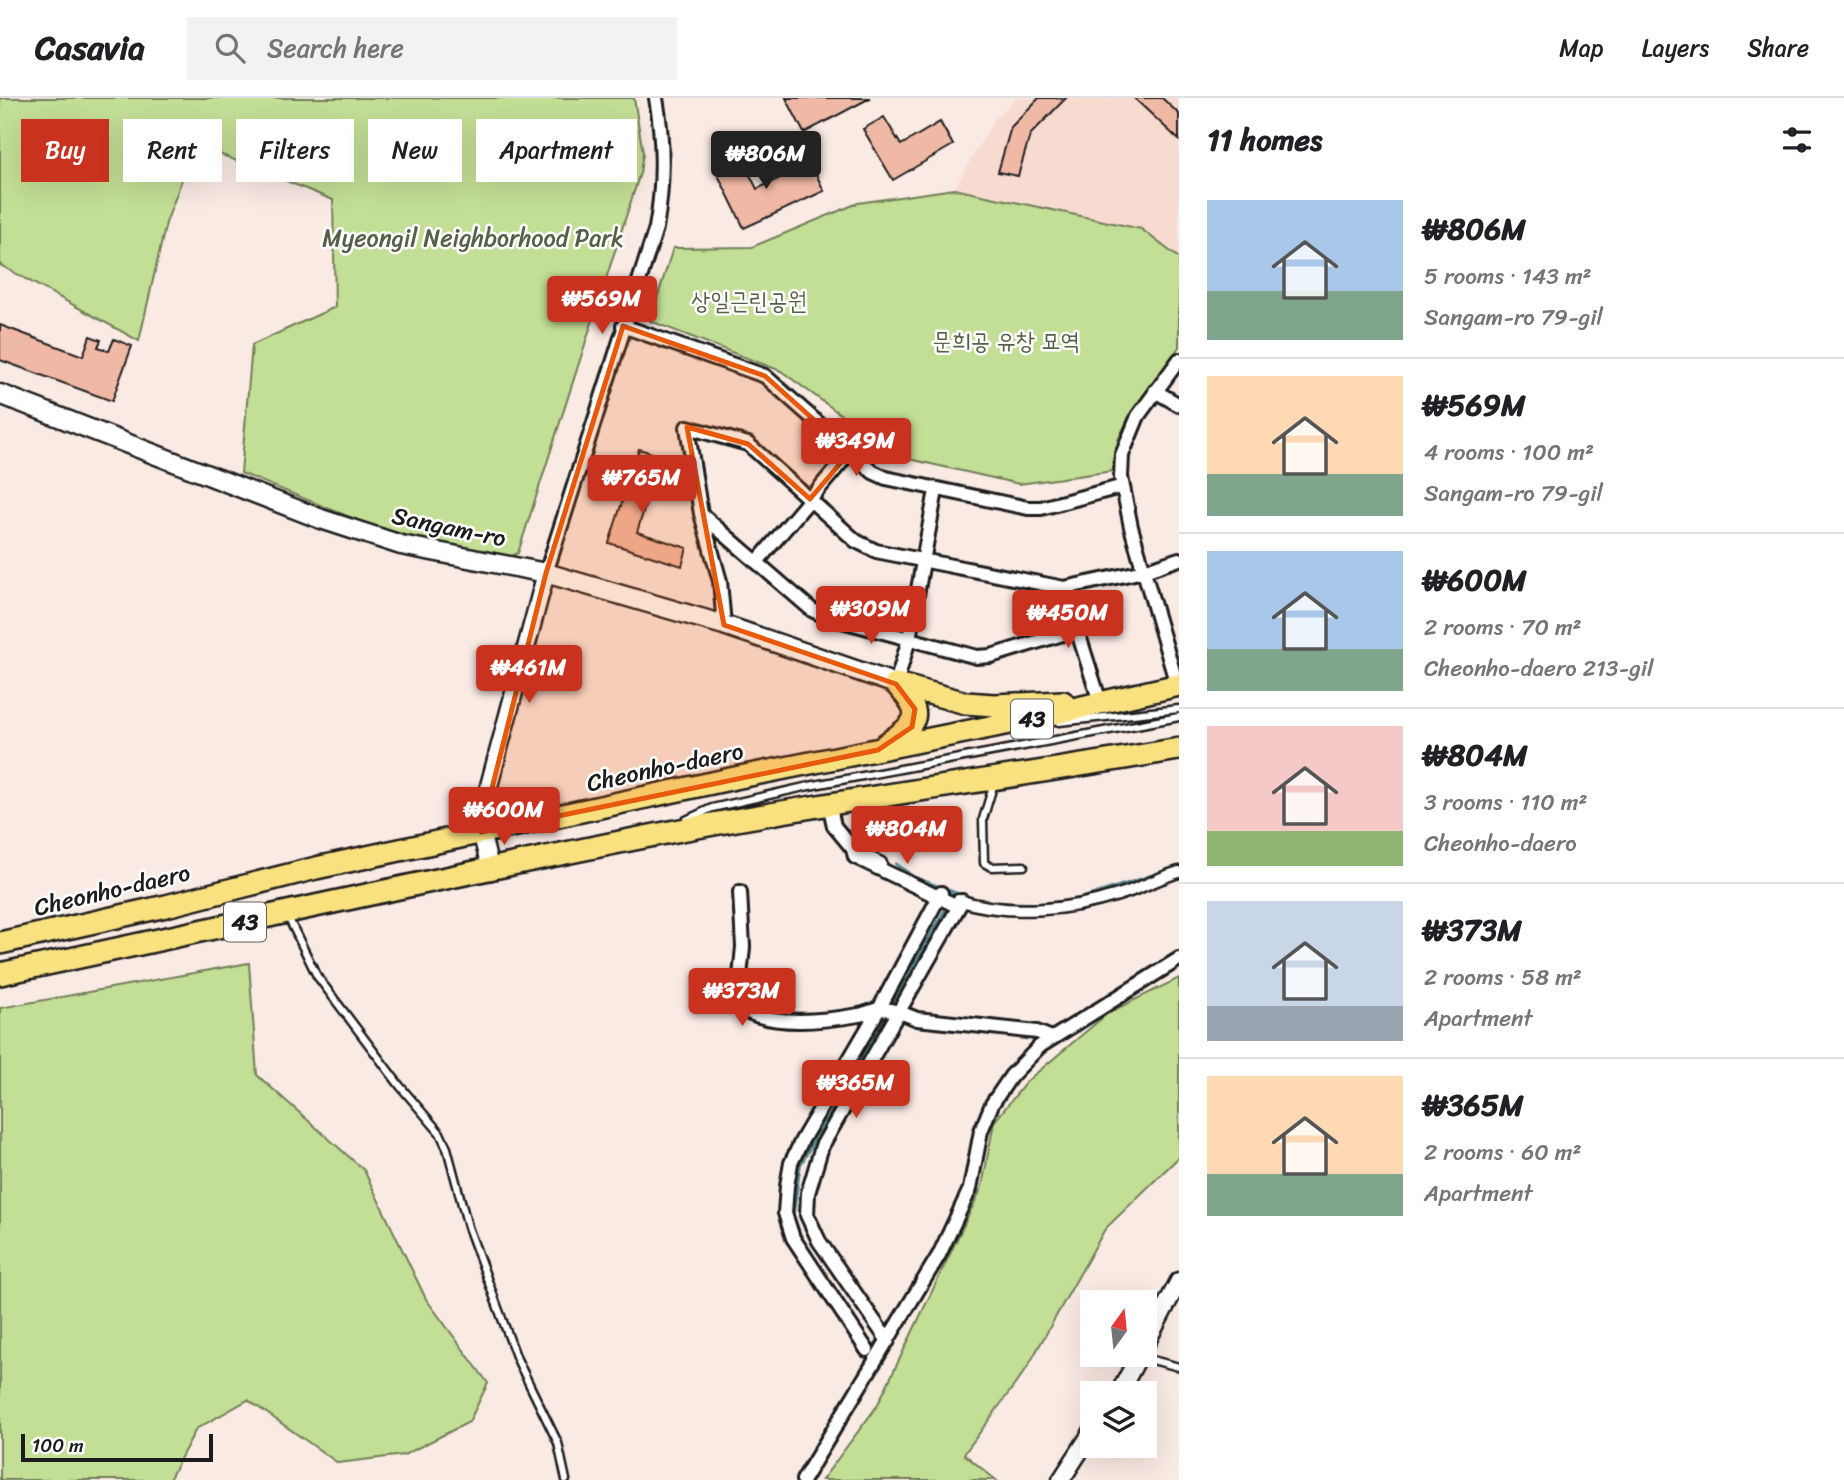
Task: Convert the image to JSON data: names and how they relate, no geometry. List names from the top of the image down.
{
  "streets": {
    "main road": ["Sangam-ro", "43", "Cheonho-daero"]
  },
  "parks": ["Myeongil Neighborhood Park", "상일근린공원", "문희공 유창 묘역"],
  "scale_bar": "100 m",
  "north": "top",
  "page": {
    "header": "Casavia",
    "search": "Search here",
    "nav": ["Map", "Layers", "Share"],
    "heading": "11 homes",
    "chip": [
      "Buy",
      "Rent",
      "Filters",
      "New",
      "Apartment"
    ],
    "price": [
      "₩806M",
      "₩569M",
      "₩349M",
      "₩765M",
      "₩309M",
      "₩450M",
      "₩461M",
      "₩600M",
      "₩804M",
      "₩373M",
      "₩365M"
    ],
    "list": [
      {
        "name": "₩806M",
        "note": "5 rooms · 143 m² · Sangam-ro 79-gil"
      },
      {
        "name": "₩569M",
        "note": "4 rooms · 100 m² · Sangam-ro 79-gil"
      },
      {
        "name": "₩600M",
        "note": "2 rooms · 70 m² · Cheonho-daero 213-gil"
      },
      {
        "name": "₩804M",
        "note": "3 rooms · 110 m² · Cheonho-daero"
      },
      {
        "name": "₩373M",
        "note": "2 rooms · 58 m² · Apartment"
      },
      {
        "name": "₩365M",
        "note": "2 rooms · 60 m² · Apartment"
      }
    ],
    "scale": "100 m"
  }
}
